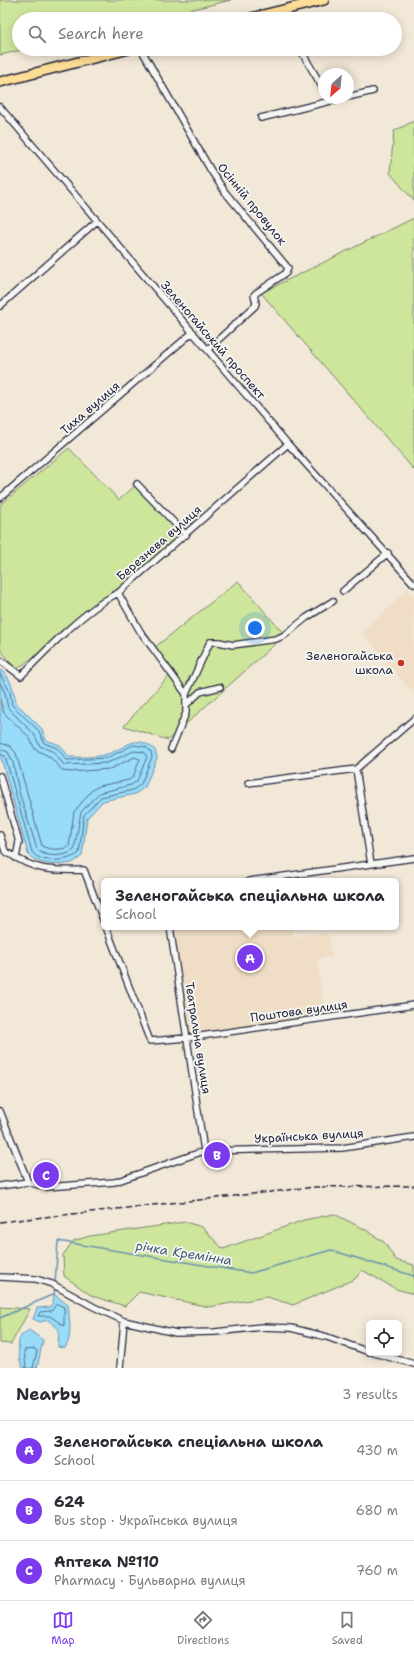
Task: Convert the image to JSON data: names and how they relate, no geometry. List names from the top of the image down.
{
  "streets": {
    "street": [
      "Осінній провулок",
      "Зеленогайський проспект",
      "Тиха вулиця",
      "Березнева вулиця",
      "Поштова вулиця",
      "Театральна вулиця",
      "Українська вулиця"
    ]
  },
  "crossings": [
    ["Осінній провулок", "Зеленогайський проспект"],
    ["Зеленогайський проспект", "Тиха вулиця"],
    ["Зеленогайський проспект", "Березнева вулиця"],
    ["Поштова вулиця", "Театральна вулиця"],
    ["Театральна вулиця", "Українська вулиця"]
  ],
  "water": ["річка Кремінна"],
  "places": ["Зеленогайська школа"],
  "north": "bottom left",
  "page": {
    "search": "Search here",
    "popup": ["Зеленогайська спеціальна школа", "School"],
    "pins": ["A", "B", "C"],
    "heading": ["Nearby", "3 results"],
    "list": [
      {
        "mark": "A",
        "name": "Зеленогайська спеціальна школа",
        "note": "School",
        "value": "430 m"
      },
      {
        "mark": "B",
        "name": "624",
        "note": "Bus stop · Українська вулиця",
        "value": "680 m"
      },
      {
        "mark": "C",
        "name": "Аптека №110",
        "note": "Pharmacy · Бульварна вулиця",
        "value": "760 m"
      }
    ],
    "nav": ["Map", "Directions", "Saved"]
  }
}
